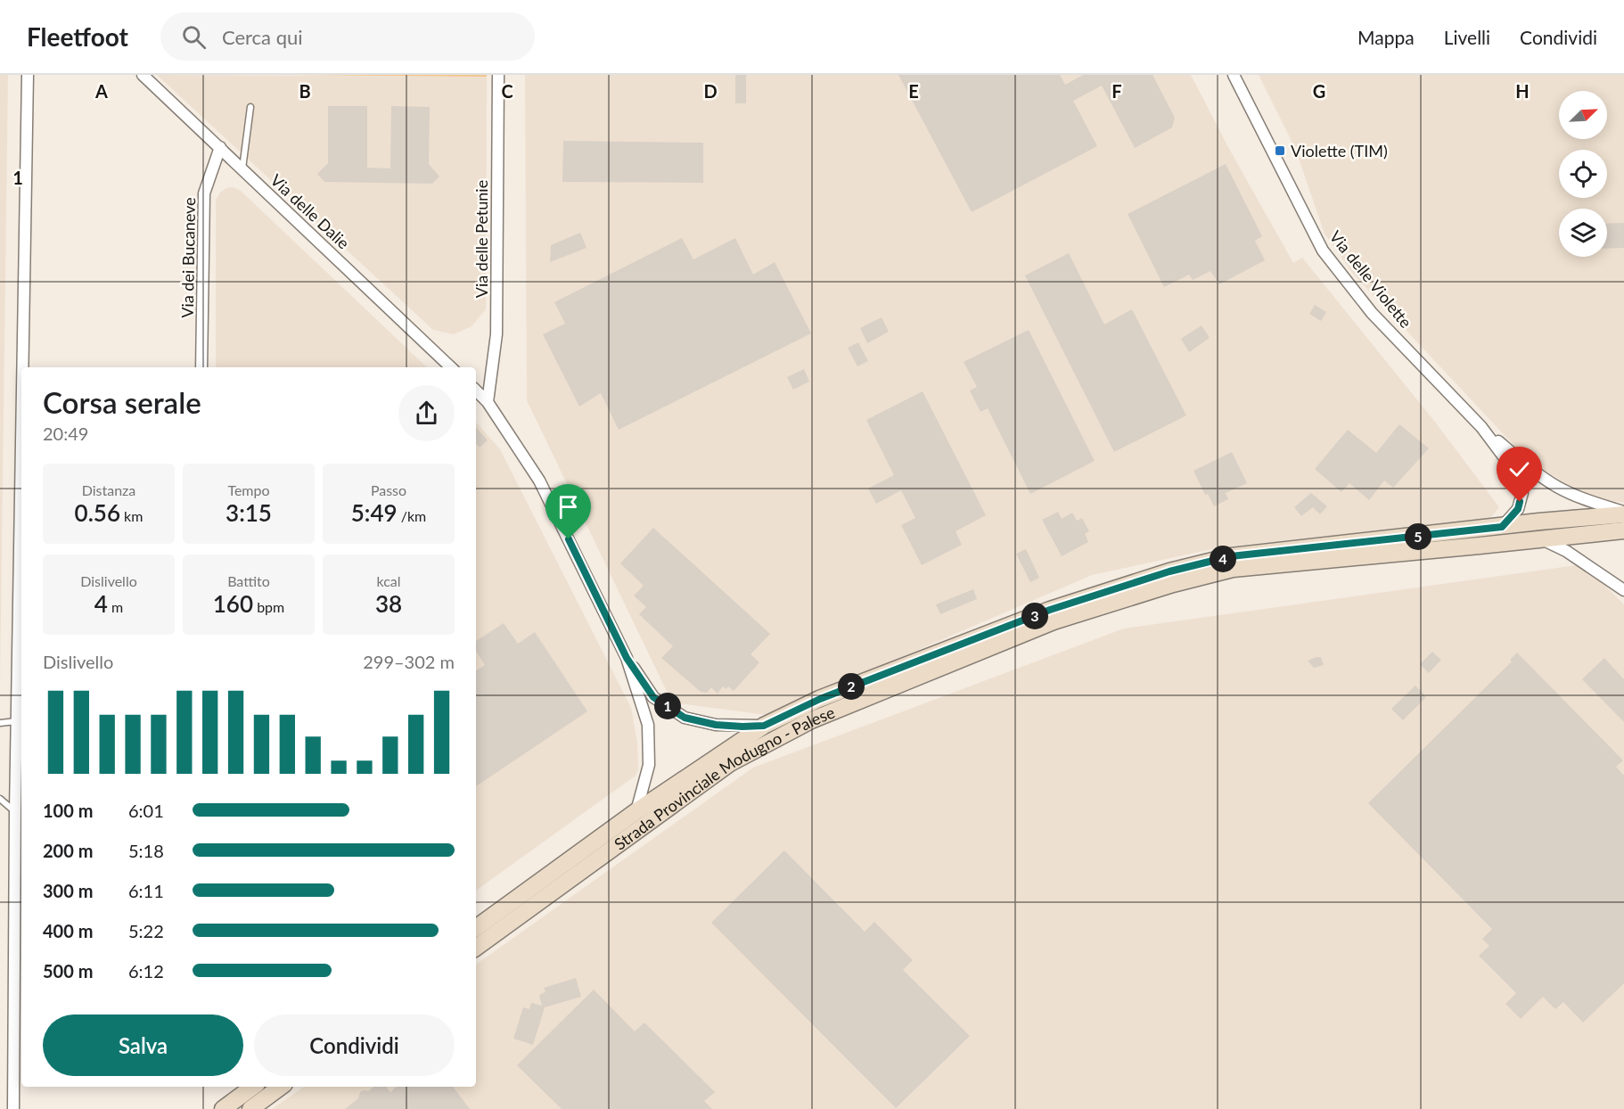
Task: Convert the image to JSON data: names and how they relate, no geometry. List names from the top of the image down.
{
  "streets": {
    "main road": ["Strada Provinciale Modugno - Palese"],
    "street": [
      "Via delle Dalie",
      "Via delle Petunie",
      "Via dei Bucaneve",
      "Via delle Violette"
    ]
  },
  "crossings": [
    ["Via delle Dalie", "Via dei Bucaneve"]
  ],
  "places": {
    "transit": ["Violette (TIM)"]
  },
  "north": "top right",
  "page": {
    "header": "Fleetfoot",
    "search": "Cerca qui",
    "nav": ["Mappa", "Livelli", "Condividi"],
    "heading": ["Corsa serale", "20:49"],
    "stats": [
      ["Distanza", "0.56 km"],
      ["Tempo", "3:15"],
      ["Passo", "5:49 /km"],
      ["Dislivello", "4 m"],
      ["Battito", "160 bpm"],
      ["kcal", "38"]
    ],
    "pins": [
      "5",
      "4",
      "3",
      "2",
      "1"
    ],
    "chart": ["Dislivello", "299–302 m"],
    "list": [
      {
        "name": "100 m",
        "note": "6:01"
      },
      {
        "name": "200 m",
        "note": "5:18"
      },
      {
        "name": "300 m",
        "note": "6:11"
      },
      {
        "name": "400 m",
        "note": "5:22"
      },
      {
        "name": "500 m",
        "note": "6:12"
      }
    ],
    "buttons": ["Salva", "Condividi"]
  },
  "grid": {
    "columns": [
      "A",
      "B",
      "C",
      "D",
      "E",
      "F",
      "G",
      "H"
    ],
    "rows": ["1"]
  }
}
